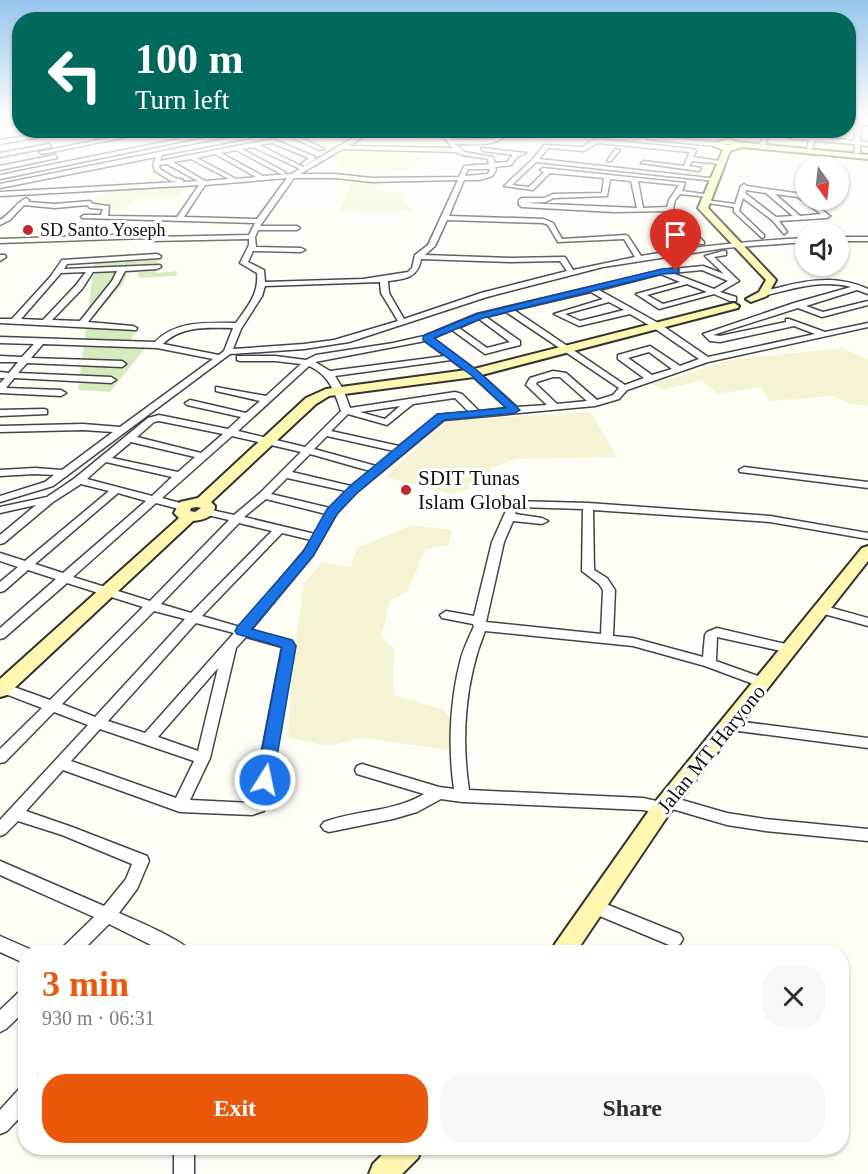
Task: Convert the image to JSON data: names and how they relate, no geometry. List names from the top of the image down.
{
  "streets": {
    "street": ["Jalan MT Haryono"]
  },
  "places": ["SD Santo Yoseph", "SDIT Tunas Islam Global"],
  "north": "bottom",
  "page": {
    "turn": ["100 m", "Turn left"],
    "heading": ["3 min", "930 m · 06:31"],
    "buttons": ["Exit", "Share"]
  }
}
